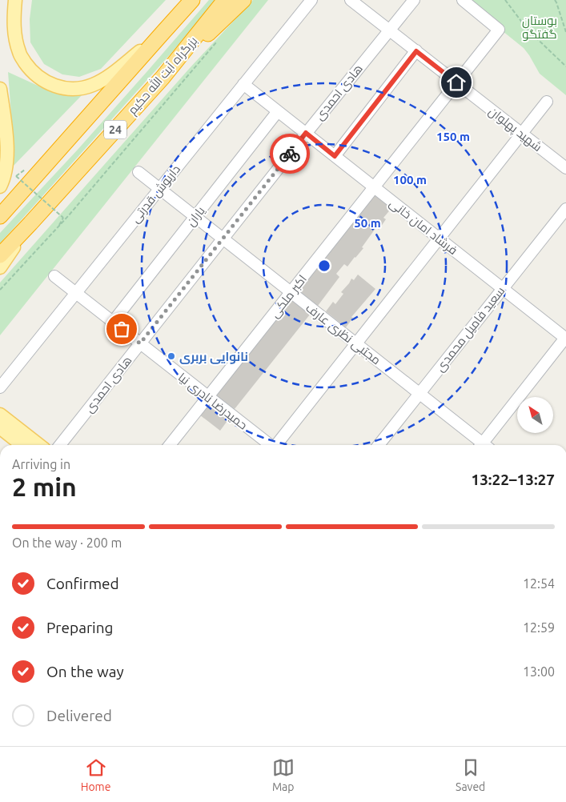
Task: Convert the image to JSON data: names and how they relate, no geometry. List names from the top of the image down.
{
  "streets": {
    "highway": ["بزرگراه آیت الله حکیم", "24"],
    "street": [
      "هادی احمدی",
      "شهید پهلوان",
      "داریوش قدرتی",
      "یاران",
      "فرشاد امان خانی",
      "اکبر ملکی",
      "سعید فامیل محمدی",
      "مجتبی نظری عارف",
      "حمیدرضا نادری نیا"
    ]
  },
  "crossings": [
    ["هادی احمدی", "شهید پهلوان"],
    ["هادی احمدی", "فرشاد امان خانی"],
    ["هادی احمدی", "مجتبی نظری عارف"],
    ["هادی احمدی", "حمیدرضا نادری نیا"],
    ["شهید پهلوان", "اکبر ملکی"],
    ["داریوش قدرتی", "فرشاد امان خانی"],
    ["داریوش قدرتی", "مجتبی نظری عارف"],
    ["داریوش قدرتی", "حمیدرضا نادری نیا"],
    ["یاران", "فرشاد امان خانی"],
    ["یاران", "مجتبی نظری عارف"],
    ["یاران", "حمیدرضا نادری نیا"],
    ["فرشاد امان خانی", "اکبر ملکی"],
    ["فرشاد امان خانی", "سعید فامیل محمدی"],
    ["اکبر ملکی", "مجتبی نظری عارف"],
    ["اکبر ملکی", "حمیدرضا نادری نیا"],
    ["سعید فامیل محمدی", "مجتبی نظری عارف"]
  ],
  "parks": ["بوستان گفتگو"],
  "places": ["نانوایی بربری"],
  "north": "top left",
  "page": {
    "heading": ["2 min", "Arriving in", "13:22–13:27"],
    "bar": "On the way · 200 m",
    "list": [
      ["Confirmed", "12:54"],
      ["Preparing", "12:59"],
      ["On the way", "13:00"],
      "Delivered"
    ],
    "tabs": ["Home", "Map", "Saved"]
  },
  "rings": ["150 m", "100 m", "50 m"]
}
